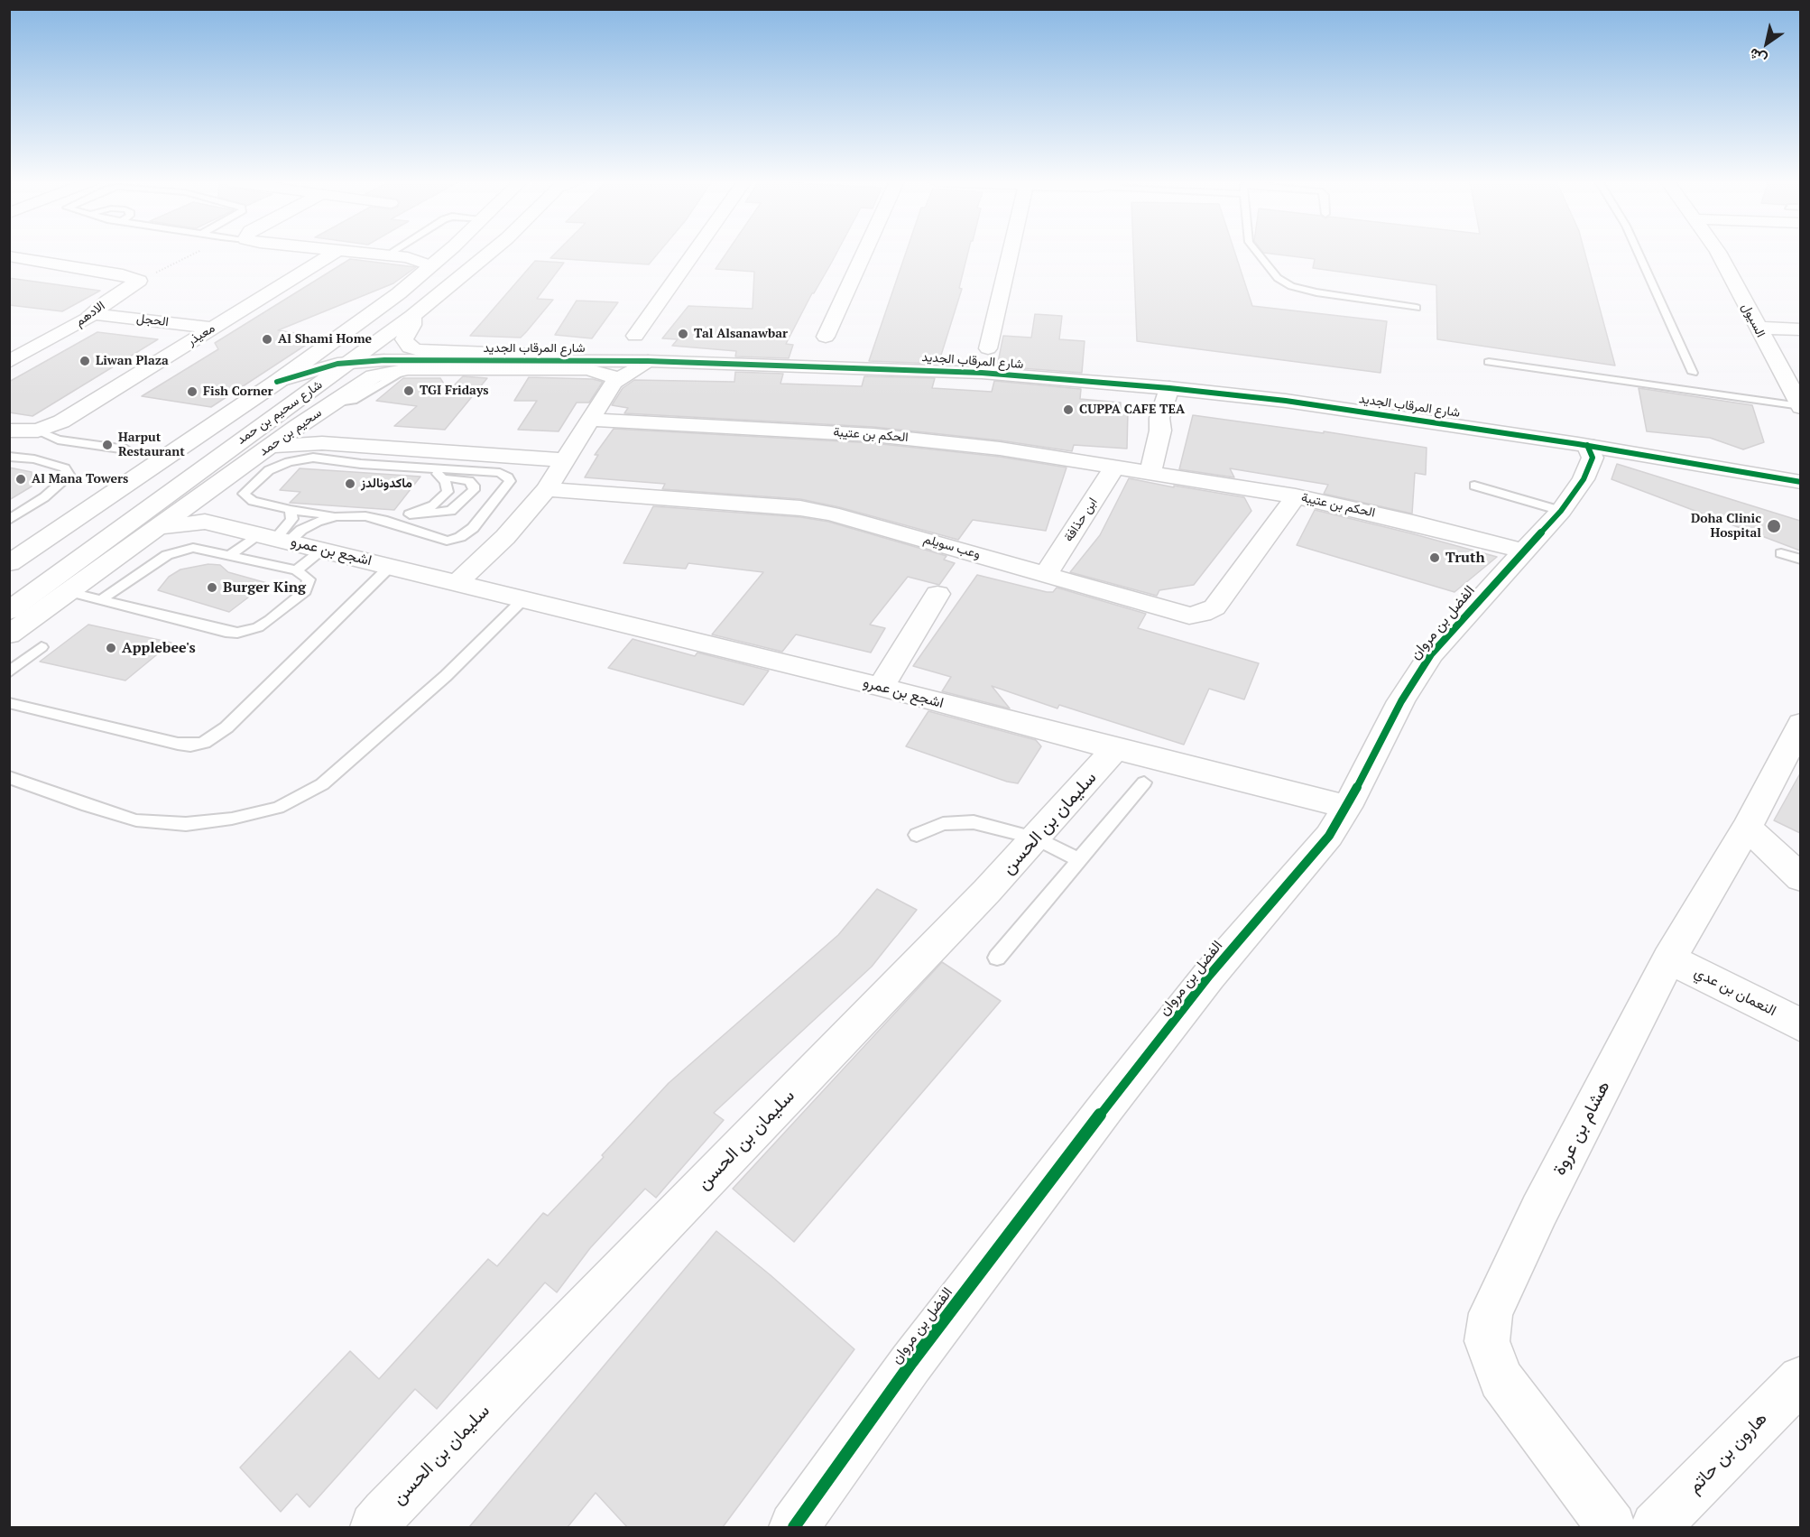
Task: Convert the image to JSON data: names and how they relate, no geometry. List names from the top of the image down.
{
  "streets": {
    "main road": [
      "الادهم",
      "الحجل",
      "السيول",
      "معيذر",
      "شارع المرقاب الجديد",
      "شارع سحيم بن حمد",
      "سحيم بن حمد",
      "الحكم بن عتيبة",
      "ابن حذافة",
      "وعب سويلم",
      "اشجع بن عمرو",
      "الفضل بن مروان",
      "سليمان بن الحسن",
      "النعمان بن عدي",
      "هشام بن عروة",
      "هارون بن حاتم"
    ]
  },
  "crossings": [
    ["الادهم", "الحجل"],
    ["الحجل", "معيذر"],
    ["شارع المرقاب الجديد", "شارع سحيم بن حمد"],
    ["شارع المرقاب الجديد", "الفضل بن مروان"],
    ["سحيم بن حمد", "اشجع بن عمرو"],
    ["الحكم بن عتيبة", "ابن حذافة"],
    ["الحكم بن عتيبة", "وعب سويلم"],
    ["الحكم بن عتيبة", "الفضل بن مروان"],
    ["ابن حذافة", "وعب سويلم"],
    ["اشجع بن عمرو", "الفضل بن مروان"],
    ["اشجع بن عمرو", "سليمان بن الحسن"],
    ["النعمان بن عدي", "هشام بن عروة"]
  ],
  "places": [
    "Tal Alsanawbar",
    "Al Shami Home",
    "Liwan Plaza",
    "TGI Fridays",
    "Fish Corner",
    "CUPPA CAFE TEA",
    "Harput Restaurant",
    "Al Mana Towers",
    "ماكدونالدز",
    "Doha Clinic Hospital",
    "Truth",
    "Burger King",
    "Applebee's"
  ],
  "north": "bottom left"
}
